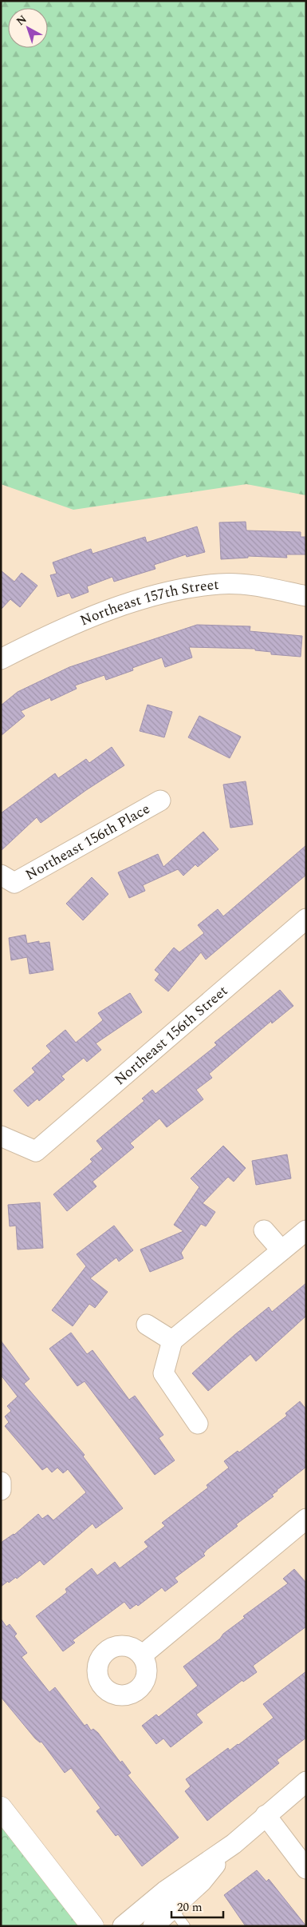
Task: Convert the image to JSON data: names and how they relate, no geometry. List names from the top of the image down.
{
  "streets": {
    "street": ["Northeast 157th Street", "Northeast 156th Place", "Northeast 156th Street"]
  },
  "scale_bar": "20 m",
  "north": "top left"
}
